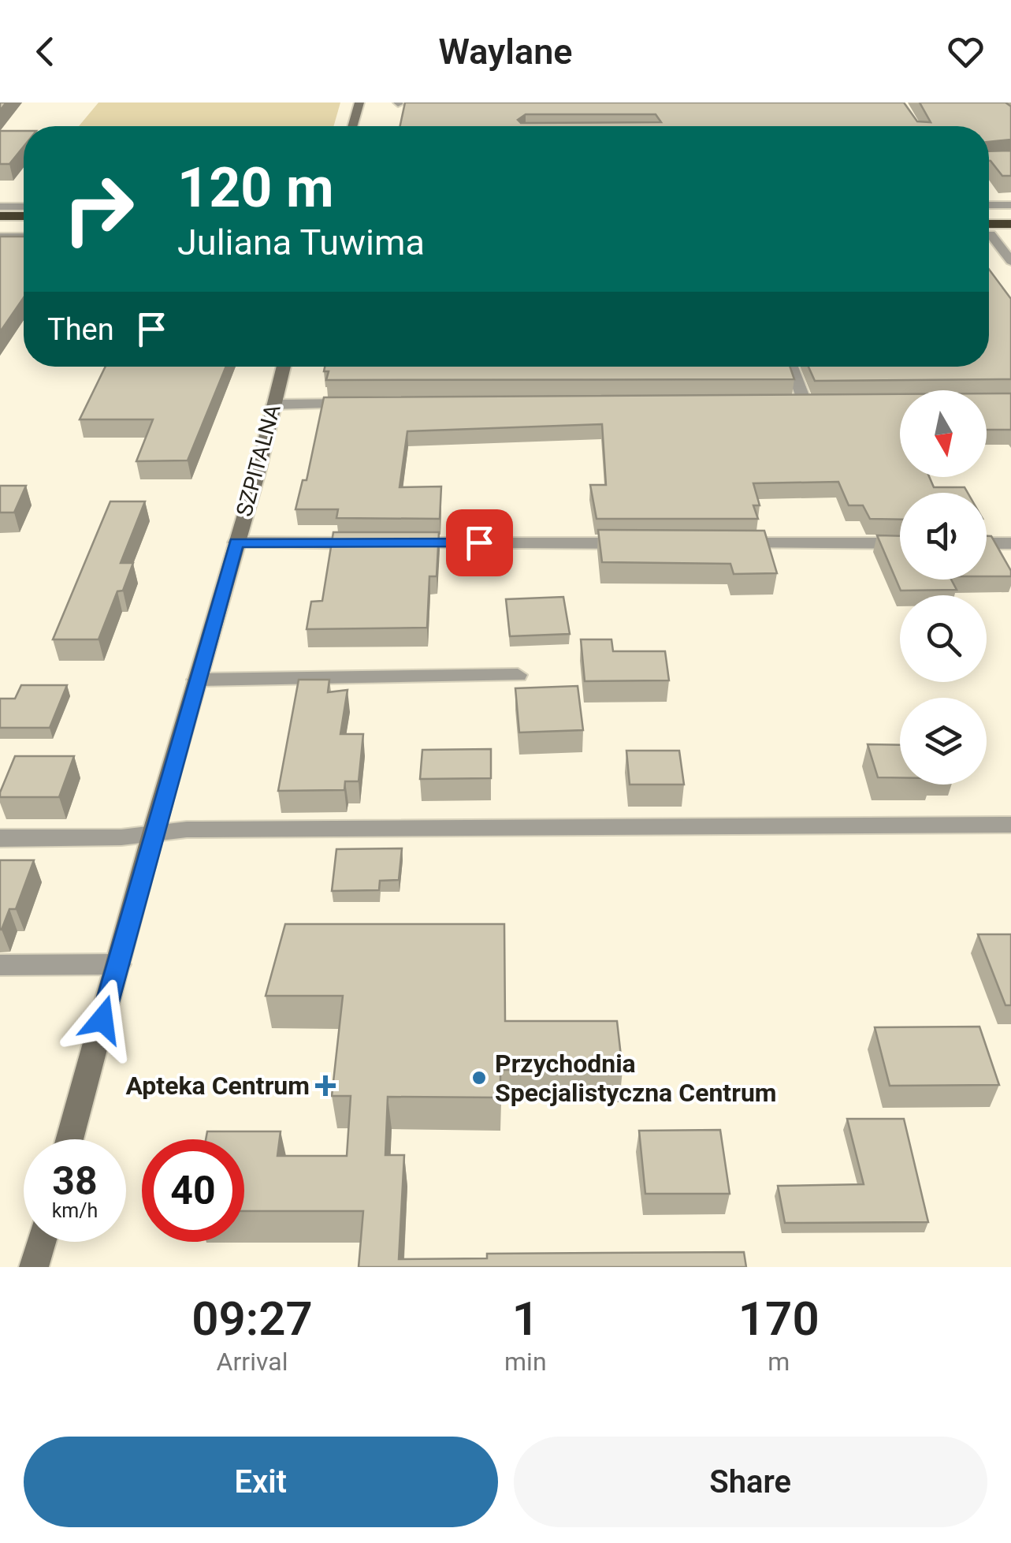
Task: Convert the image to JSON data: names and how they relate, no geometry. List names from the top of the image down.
{
  "streets": {
    "street": ["SZPITALNA"]
  },
  "places": {
    "other": ["Przychodnia Specjalistyczna Centrum"],
    "health": ["Apteka Centrum"]
  },
  "north": "bottom",
  "page": {
    "header": "Waylane",
    "turn": ["120 m", "Juliana Tuwima"],
    "then": "Then",
    "speed": "38 km/h",
    "limit": "40",
    "eta": [
      "09:27",
      "Arrival",
      "1",
      "min",
      "170",
      "m"
    ],
    "buttons": ["Exit", "Share"]
  }
}
